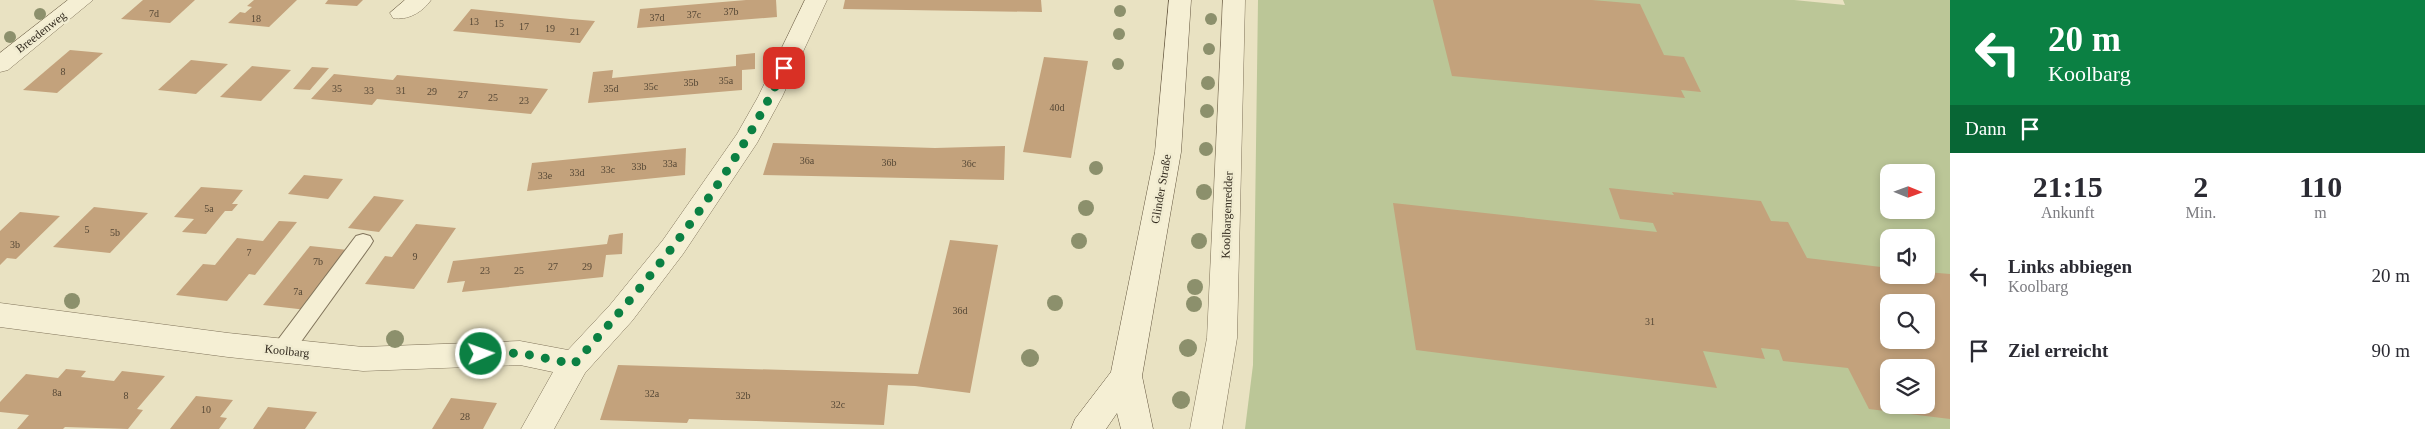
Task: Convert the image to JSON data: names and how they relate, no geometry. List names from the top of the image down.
{
  "streets": {
    "street": [
      "Breedenweg",
      "Glinder Straße",
      "Koolbargenredder",
      "Koolbarg"
    ]
  },
  "house_numbers": [
    "37b",
    "7d",
    "37c",
    "37d",
    "18",
    "13",
    "15",
    "17",
    "19",
    "21",
    "8",
    "35a",
    "35b",
    "35c",
    "35",
    "35d",
    "33",
    "31",
    "29",
    "27",
    "25",
    "23",
    "40d",
    "36a",
    "36b",
    "33a",
    "36c",
    "33b",
    "33c",
    "33d",
    "33e",
    "5a",
    "5",
    "5b",
    "3b",
    "7",
    "9",
    "7b",
    "27",
    "29",
    "23",
    "25",
    "7a",
    "36d",
    "31",
    "8a",
    "32a",
    "8",
    "32b",
    "32c",
    "10",
    "28"
  ],
  "north": "right",
  "page": {
    "turn": ["20 m", "Koolbarg"],
    "then": "Dann",
    "eta": [
      "21:15",
      "Ankunft",
      "2",
      "Min.",
      "110",
      "m"
    ],
    "list": [
      {
        "name": "Links abbiegen",
        "note": "Koolbarg",
        "value": "20 m"
      },
      {
        "name": "Ziel erreicht",
        "value": "90 m"
      }
    ]
  }
}
